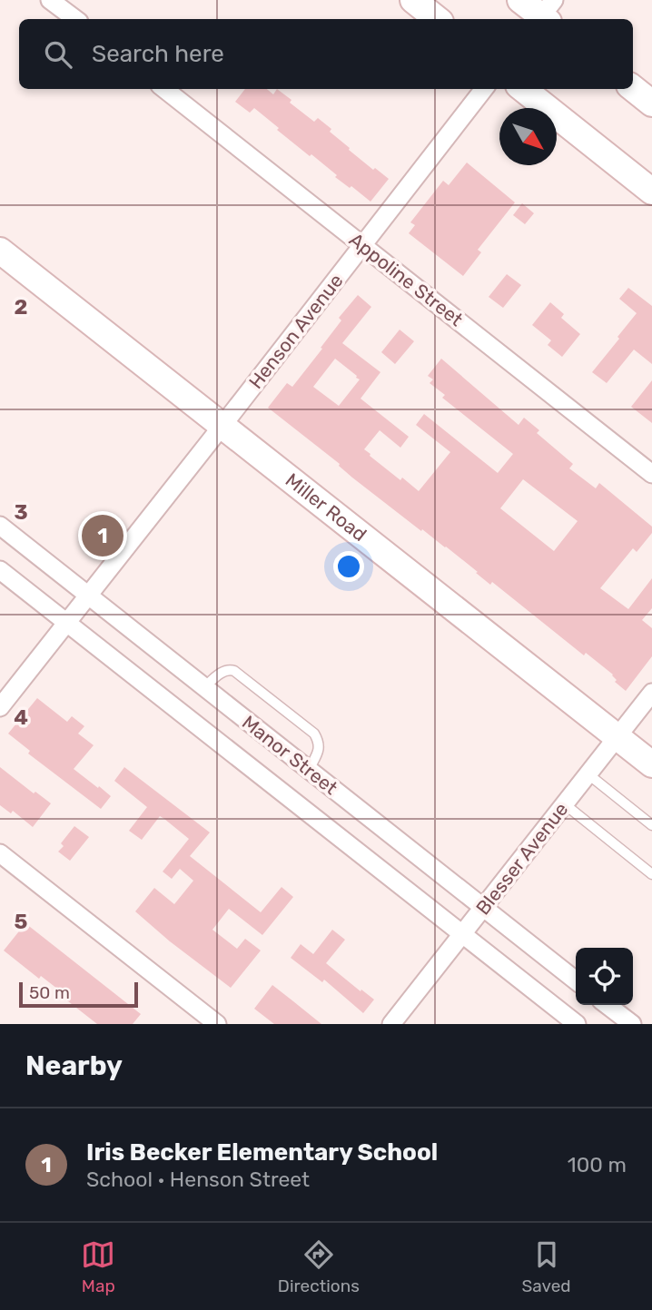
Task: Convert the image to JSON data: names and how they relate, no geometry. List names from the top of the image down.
{
  "streets": {
    "street": [
      "Appoline Street",
      "Henson Avenue",
      "Miller Road",
      "Manor Street",
      "Blesser Avenue"
    ]
  },
  "crossings": [
    ["Appoline Street", "Henson Avenue"],
    ["Henson Avenue", "Miller Road"],
    ["Henson Avenue", "Manor Street"],
    ["Miller Road", "Blesser Avenue"],
    ["Manor Street", "Blesser Avenue"]
  ],
  "scale_bar": "50 m",
  "north": "bottom right",
  "page": {
    "search": "Search here",
    "pins": "1",
    "scale": "50 m",
    "heading": "Nearby",
    "list": [
      {
        "mark": "1",
        "name": "Iris Becker Elementary School",
        "note": "School · Henson Street",
        "value": "100 m"
      }
    ],
    "nav": ["Map", "Directions", "Saved"]
  },
  "grid": {
    "rows": [
      "2",
      "3",
      "4",
      "5"
    ]
  }
}
